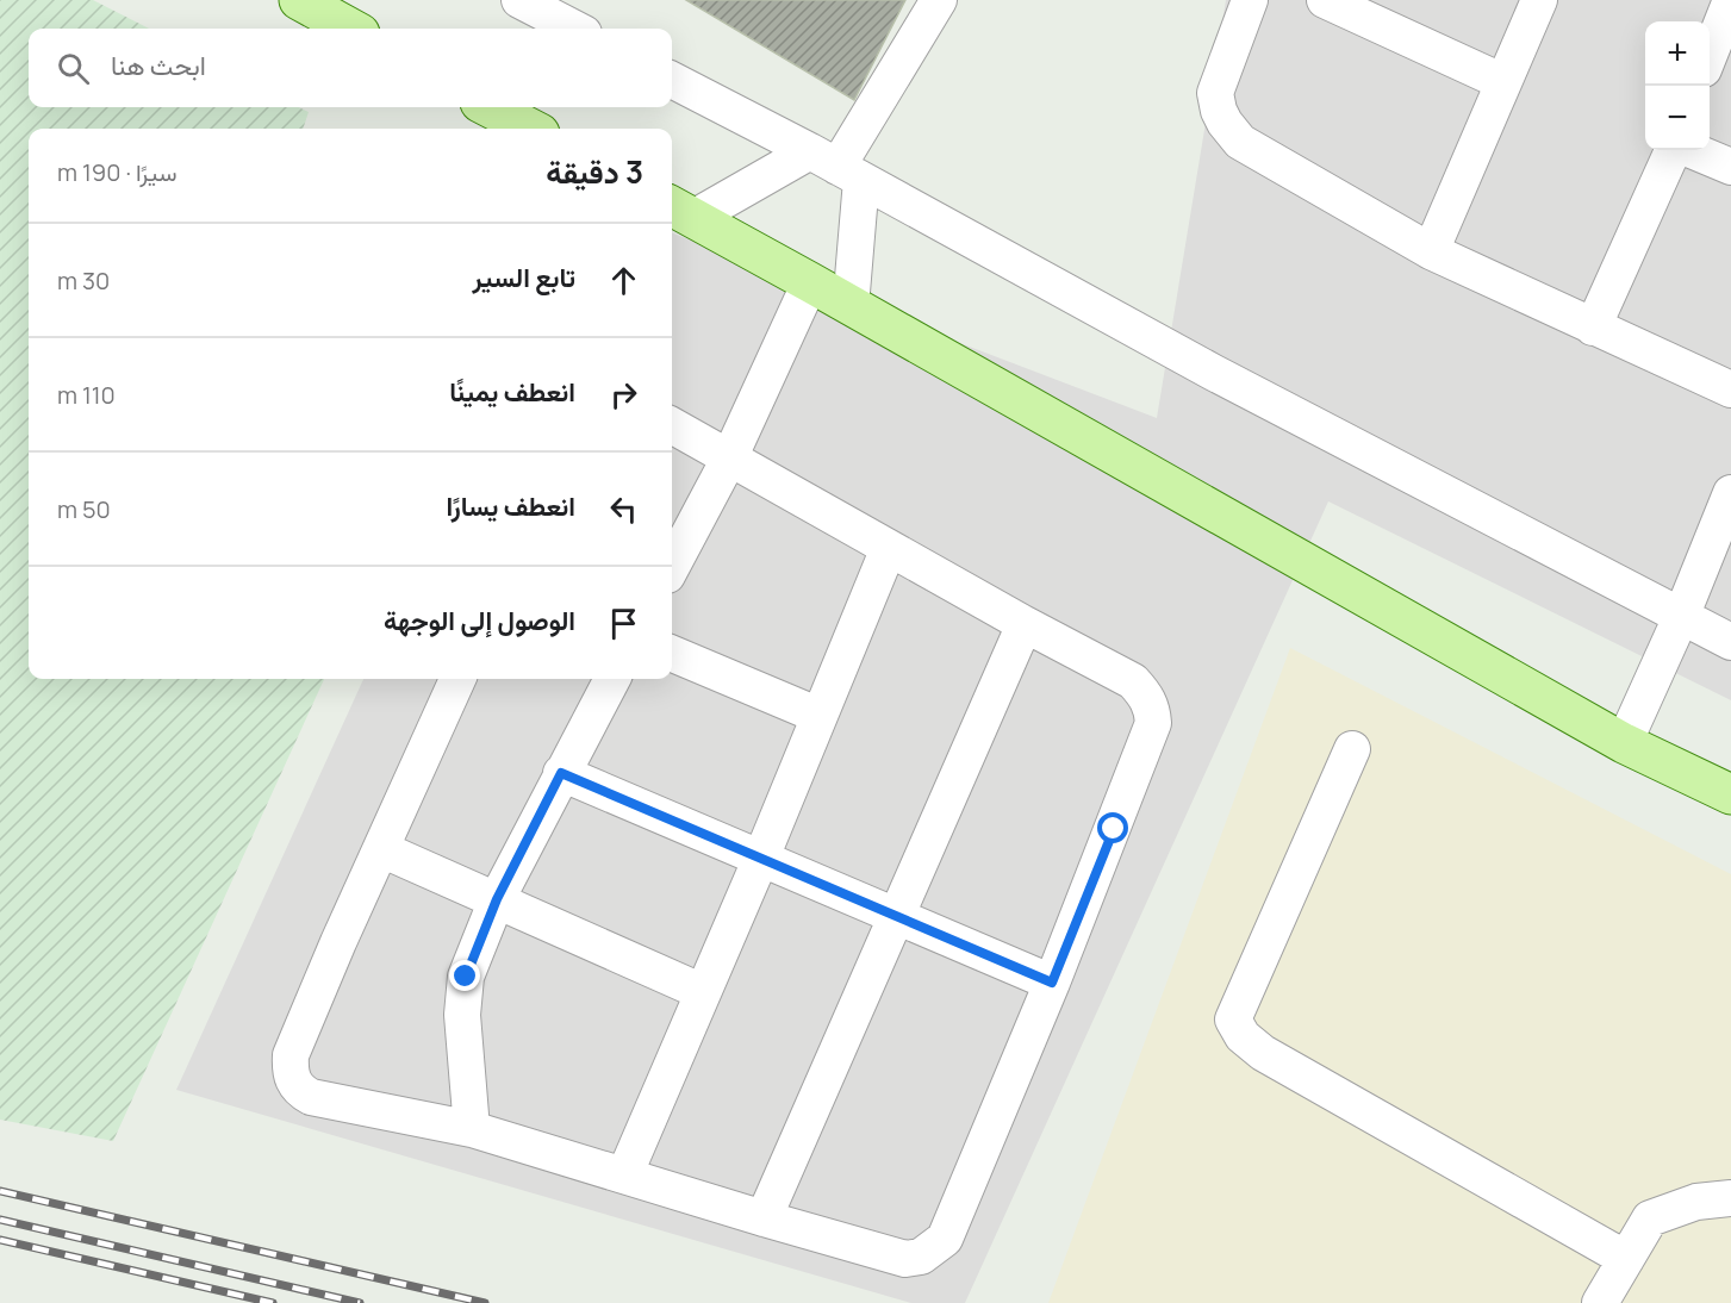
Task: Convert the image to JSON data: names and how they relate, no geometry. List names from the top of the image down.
{
  "page": {
    "map_buttons": ["+", "−"],
    "search": "ابحث هنا",
    "heading": ["3 دقيقة", "سيرًا · 190 m"],
    "list": [
      ["تابع السير", "30 m"],
      ["انعطف يمينًا", "110 m"],
      ["انعطف يسارًا", "50 m"],
      "الوصول إلى الوجهة"
    ]
  }
}
